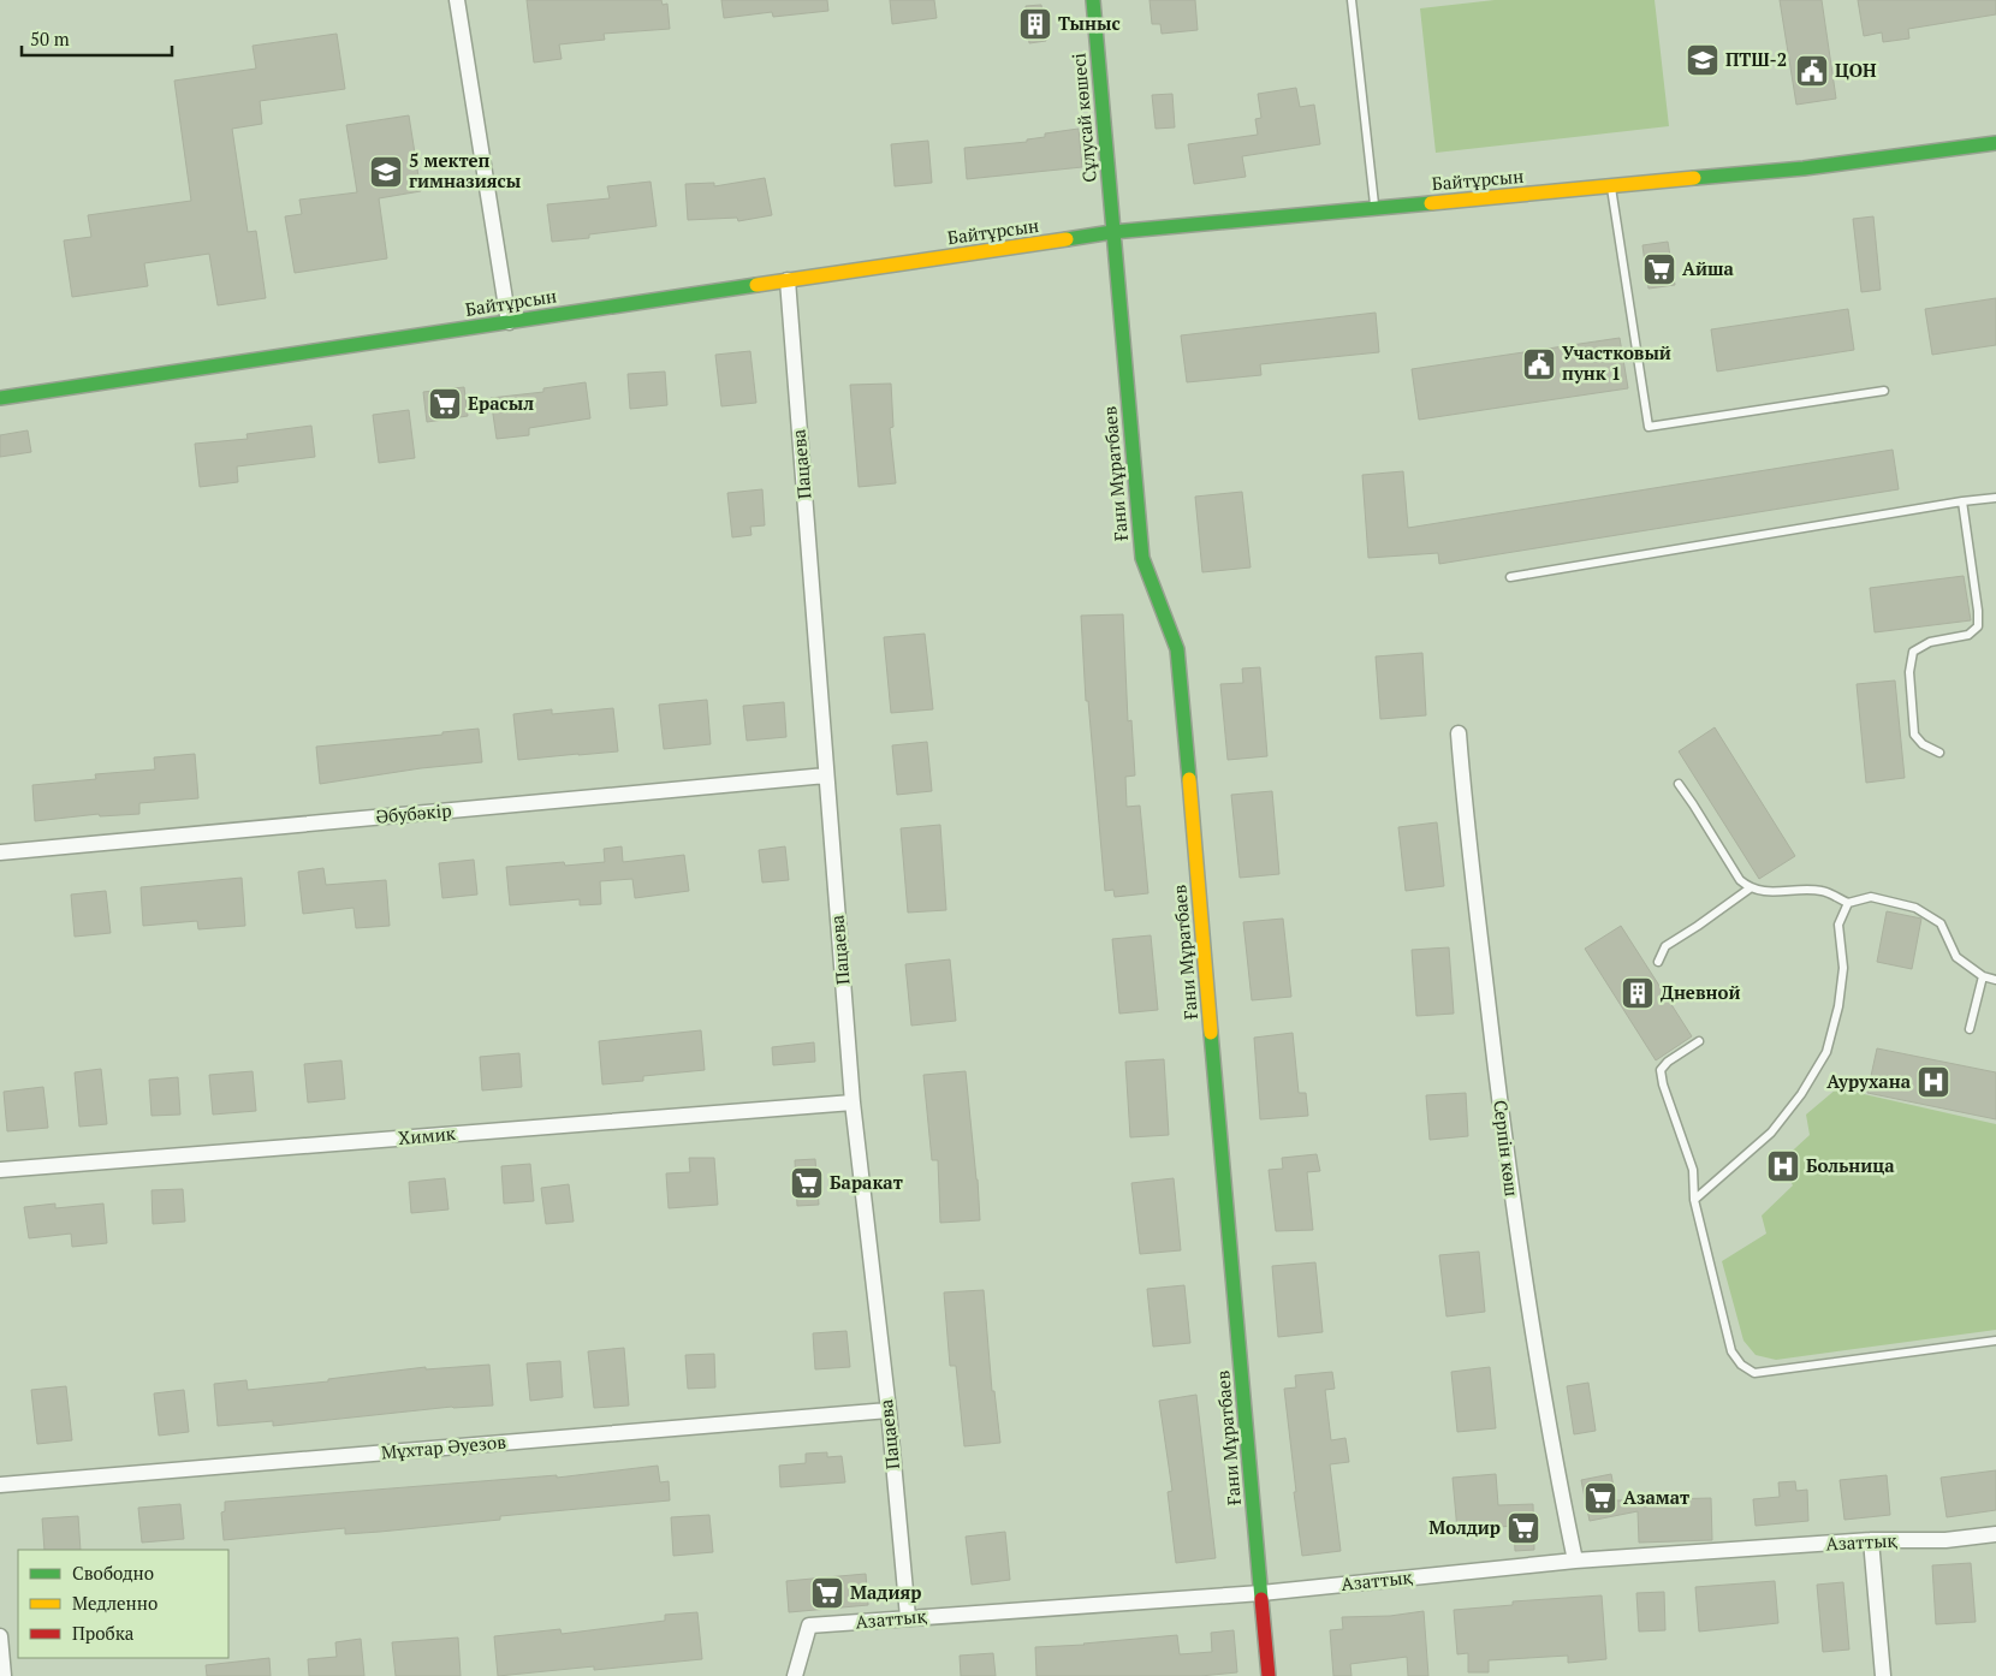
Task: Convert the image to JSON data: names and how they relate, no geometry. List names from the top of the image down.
{
  "streets": {
    "street": [
      "Сұлусай көшесі",
      "Байтұрсын",
      "Пацаева",
      "Ғани Мұратбаев",
      "Әбубәкір",
      "Химик",
      "Серпін көш",
      "Мұхтар Әуезов",
      "Азаттық"
    ]
  },
  "crossings": [
    ["Сұлусай көшесі", "Байтұрсын"],
    ["Сұлусай көшесі", "Ғани Мұратбаев"],
    ["Байтұрсын", "Пацаева"],
    ["Байтұрсын", "Ғани Мұратбаев"],
    ["Пацаева", "Әбубәкір"],
    ["Пацаева", "Химик"],
    ["Пацаева", "Мұхтар Әуезов"],
    ["Пацаева", "Азаттық"],
    ["Ғани Мұратбаев", "Азаттық"],
    ["Серпін көш", "Азаттық"]
  ],
  "places": {
    "building": ["Тыныс", "Дневной"],
    "school or university": ["ПТШ-2", "5 мектеп гимназиясы"],
    "public building": ["ЦОН", "Участковый пунк 1"],
    "supermarket": [
      "Айша",
      "Ерасыл",
      "Баракат",
      "Азамат",
      "Молдир",
      "Мадияр"
    ],
    "hospital": ["Аурухана", "Больница"]
  },
  "legend": ["Свободно", "Медленно", "Пробка"],
  "scale_bar": "50 m"
}
